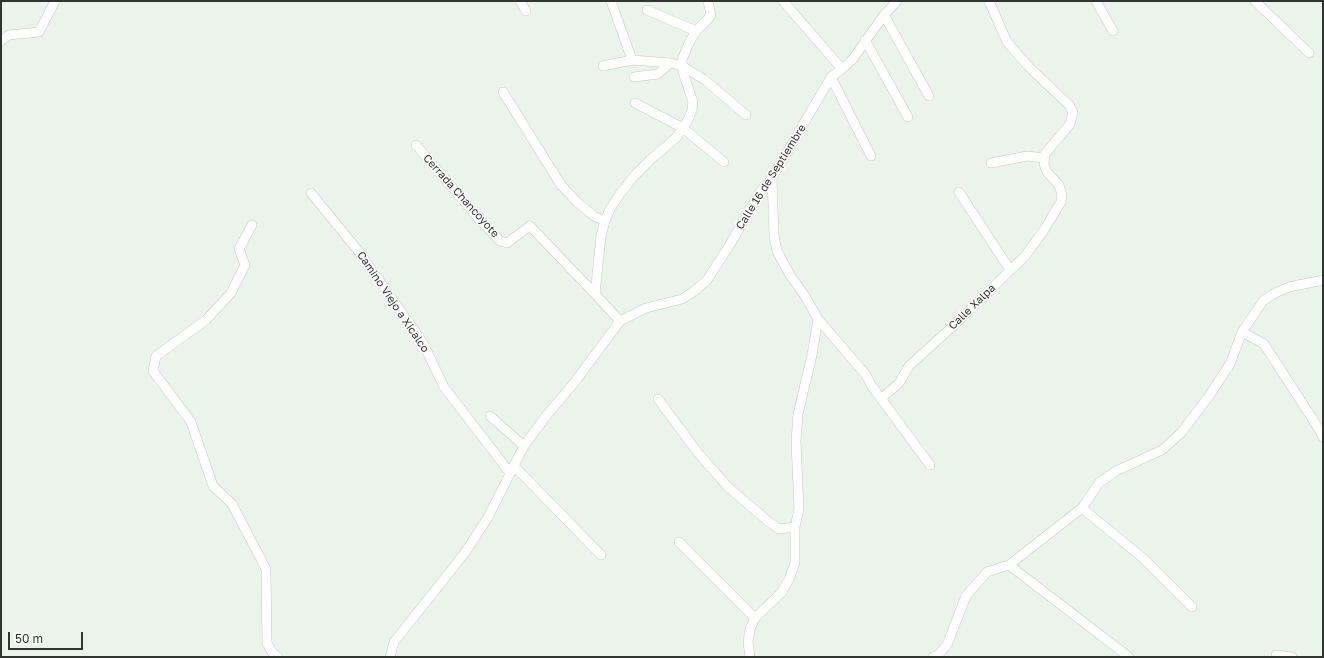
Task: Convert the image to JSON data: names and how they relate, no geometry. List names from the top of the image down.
{
  "streets": {
    "street": [
      "Calle 16 de Septiembre",
      "Cerrada Chancoyote",
      "Camino Viejo a Xicalco",
      "Calle Xalpa"
    ]
  },
  "scale_bar": "50 m"
}
